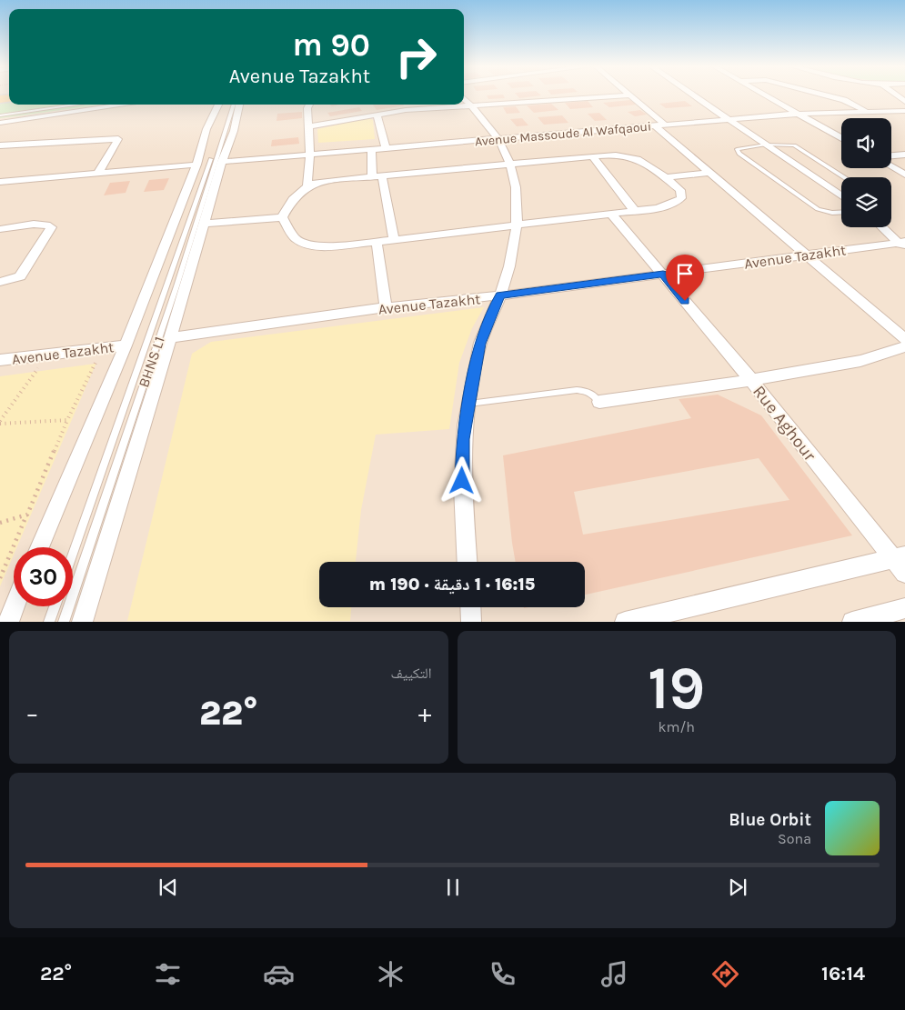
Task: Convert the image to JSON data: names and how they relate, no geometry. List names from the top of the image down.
{
  "streets": {
    "street": ["Avenue Massoude Al Wafqaoui", "Avenue Tazakht", "Rue Aghour"],
    "lane": ["BHNS L1"]
  },
  "crossings": [
    ["Avenue Tazakht", "Rue Aghour"]
  ],
  "page": {
    "turn": ["90 m", "Avenue Tazakht"],
    "limit": "30",
    "trip": "16:15 · 1 دقيقة · 190 m",
    "tile": [
      ["19", "km/h"],
      "التكييف"
    ],
    "heat": ["−", "22°", "+"],
    "song": ["Blue Orbit", "Sona"],
    "tabs": ["16:14", "22°"]
  }
}
